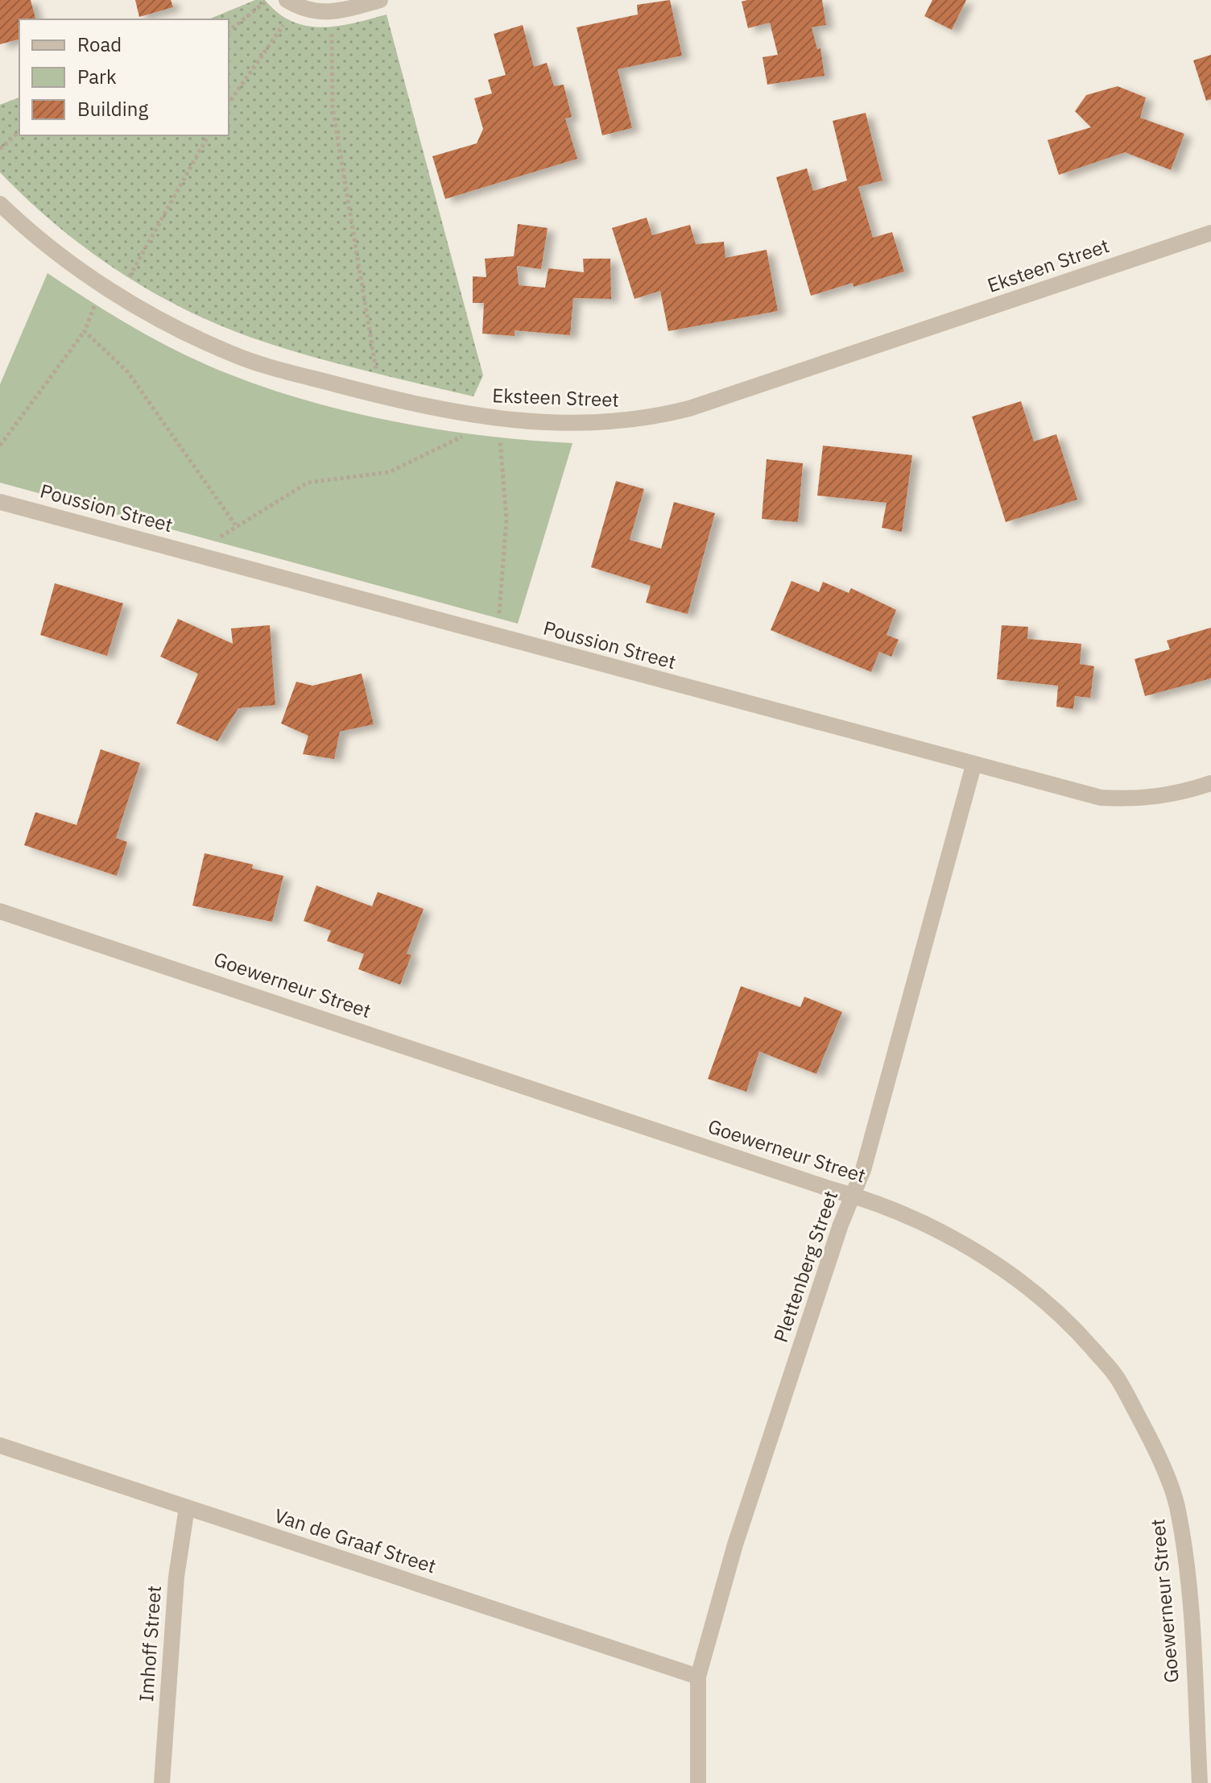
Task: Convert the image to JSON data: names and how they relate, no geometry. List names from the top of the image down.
{
  "streets": {
    "street": [
      "Eksteen Street",
      "Poussion Street",
      "Goewerneur Street",
      "Plettenberg Street",
      "Van de Graaf Street",
      "Imhoff Street"
    ]
  },
  "crossings": [
    ["Poussion Street", "Plettenberg Street"],
    ["Goewerneur Street", "Plettenberg Street"],
    ["Plettenberg Street", "Van de Graaf Street"],
    ["Van de Graaf Street", "Imhoff Street"]
  ],
  "legend": ["Road", "Park", "Building"]
}
